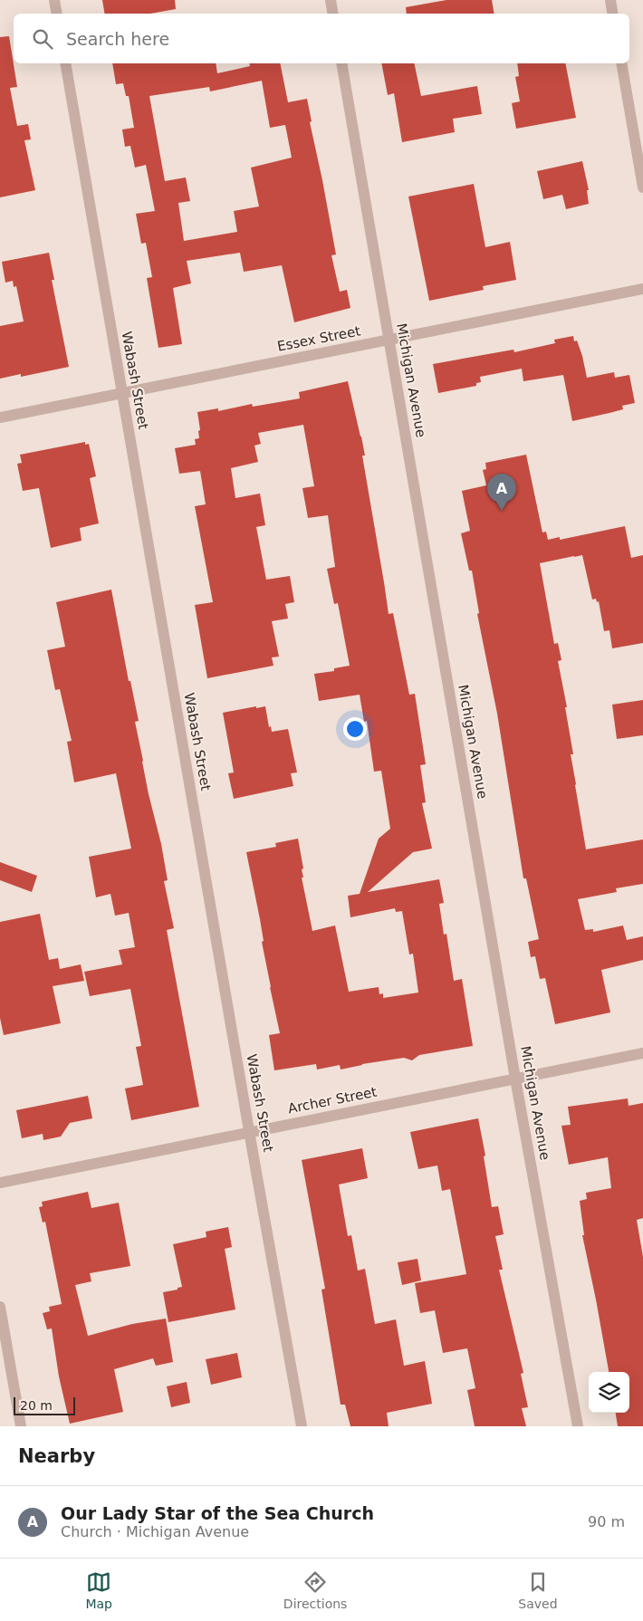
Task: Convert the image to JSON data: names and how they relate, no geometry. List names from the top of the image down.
{
  "streets": {
    "street": [
      "Essex Street",
      "Wabash Street",
      "Michigan Avenue",
      "Archer Street"
    ]
  },
  "crossings": [
    ["Essex Street", "Wabash Street"],
    ["Essex Street", "Michigan Avenue"],
    ["Wabash Street", "Archer Street"],
    ["Michigan Avenue", "Archer Street"]
  ],
  "scale_bar": "20 m",
  "page": {
    "search": "Search here",
    "pins": "A",
    "scale": "20 m",
    "heading": "Nearby",
    "list": [
      {
        "mark": "A",
        "name": "Our Lady Star of the Sea Church",
        "note": "Church · Michigan Avenue",
        "value": "90 m"
      }
    ],
    "nav": ["Map", "Directions", "Saved"]
  }
}
